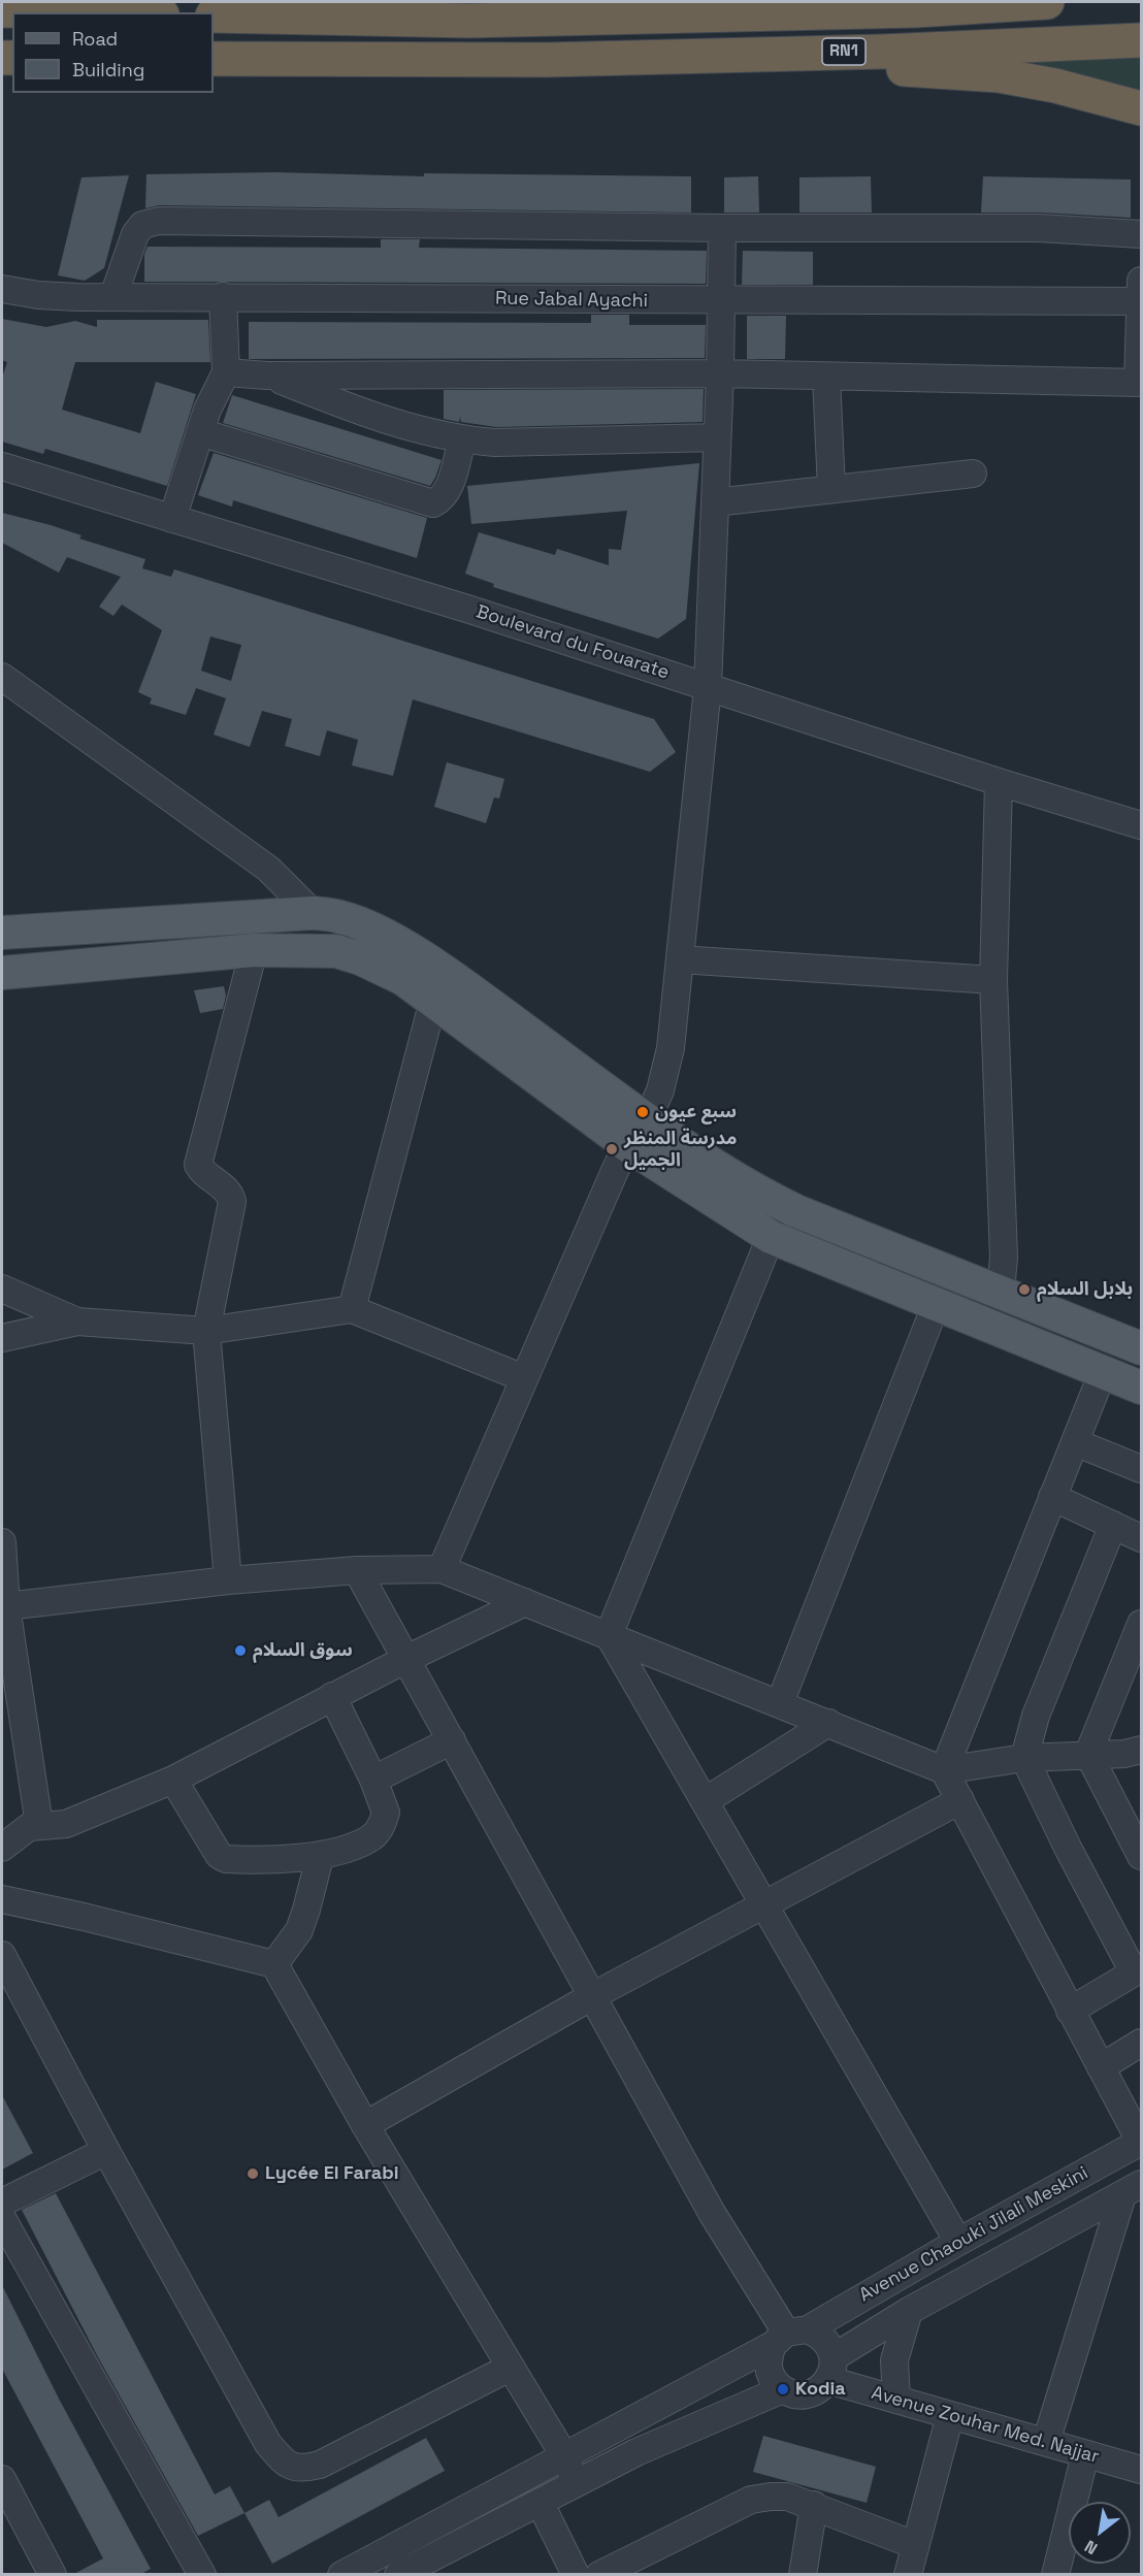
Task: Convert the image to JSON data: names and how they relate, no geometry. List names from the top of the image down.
{
  "streets": {
    "highway": ["RN1"],
    "street": [
      "Rue Jabal Ayachi",
      "Boulevard du Fouarate",
      "Avenue Chaouki Jilali Meskini",
      "Avenue Zouhar Med. Najjar"
    ]
  },
  "crossings": [
    ["Avenue Chaouki Jilali Meskini", "Avenue Zouhar Med. Najjar"]
  ],
  "places": [
    "سبع عيون",
    "مدرسة المنظر الجميل",
    "بلابل السلام",
    "سوق السلام",
    "Lycée El Farabi",
    "Kodia"
  ],
  "legend": ["Road", "Building"],
  "north": "bottom left"
}
